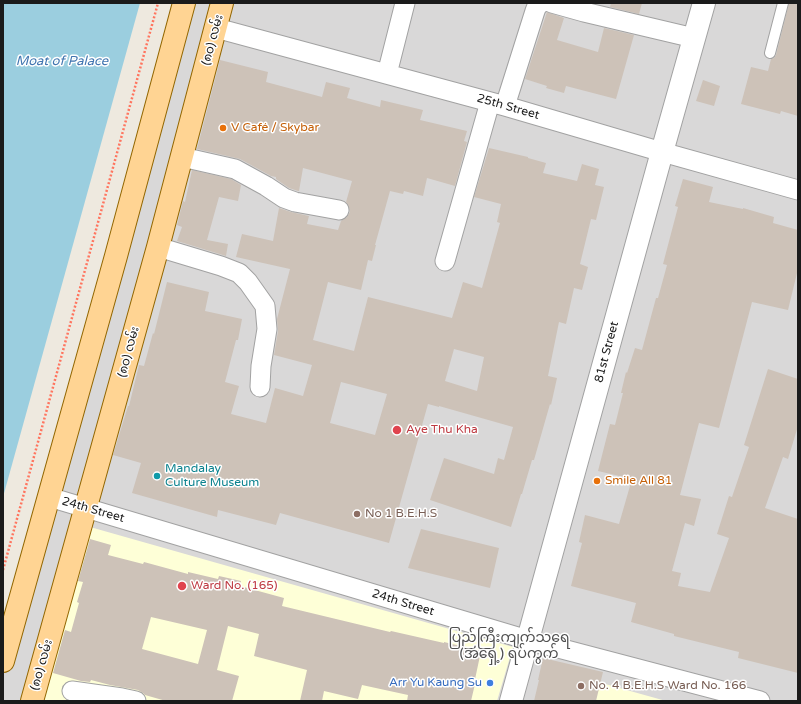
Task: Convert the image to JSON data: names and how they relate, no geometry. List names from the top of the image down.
{
  "streets": {
    "main road": ["(၈၀) လမ်း"],
    "street": ["25th Street", "81st Street", "24th Street"]
  },
  "crossings": [
    ["(၈၀) လမ်း", "25th Street"],
    ["(၈၀) လမ်း", "24th Street"],
    ["25th Street", "81st Street"],
    ["81st Street", "24th Street"]
  ],
  "districts": ["ပြည်ကြီးကျက်သရေ (အရှေ့) ရပ်ကွက်"],
  "water": ["Moat of Palace"],
  "places": [
    "V Café / Skybar",
    "Aye Thu Kha",
    "Mandalay Culture Museum",
    "Smile All 81",
    "No 1 B.E.H.S",
    "Ward No. (165)",
    "Arr Yu Kaung Su",
    "No. 4 B.E.H.S Ward No. 166"
  ]
}
